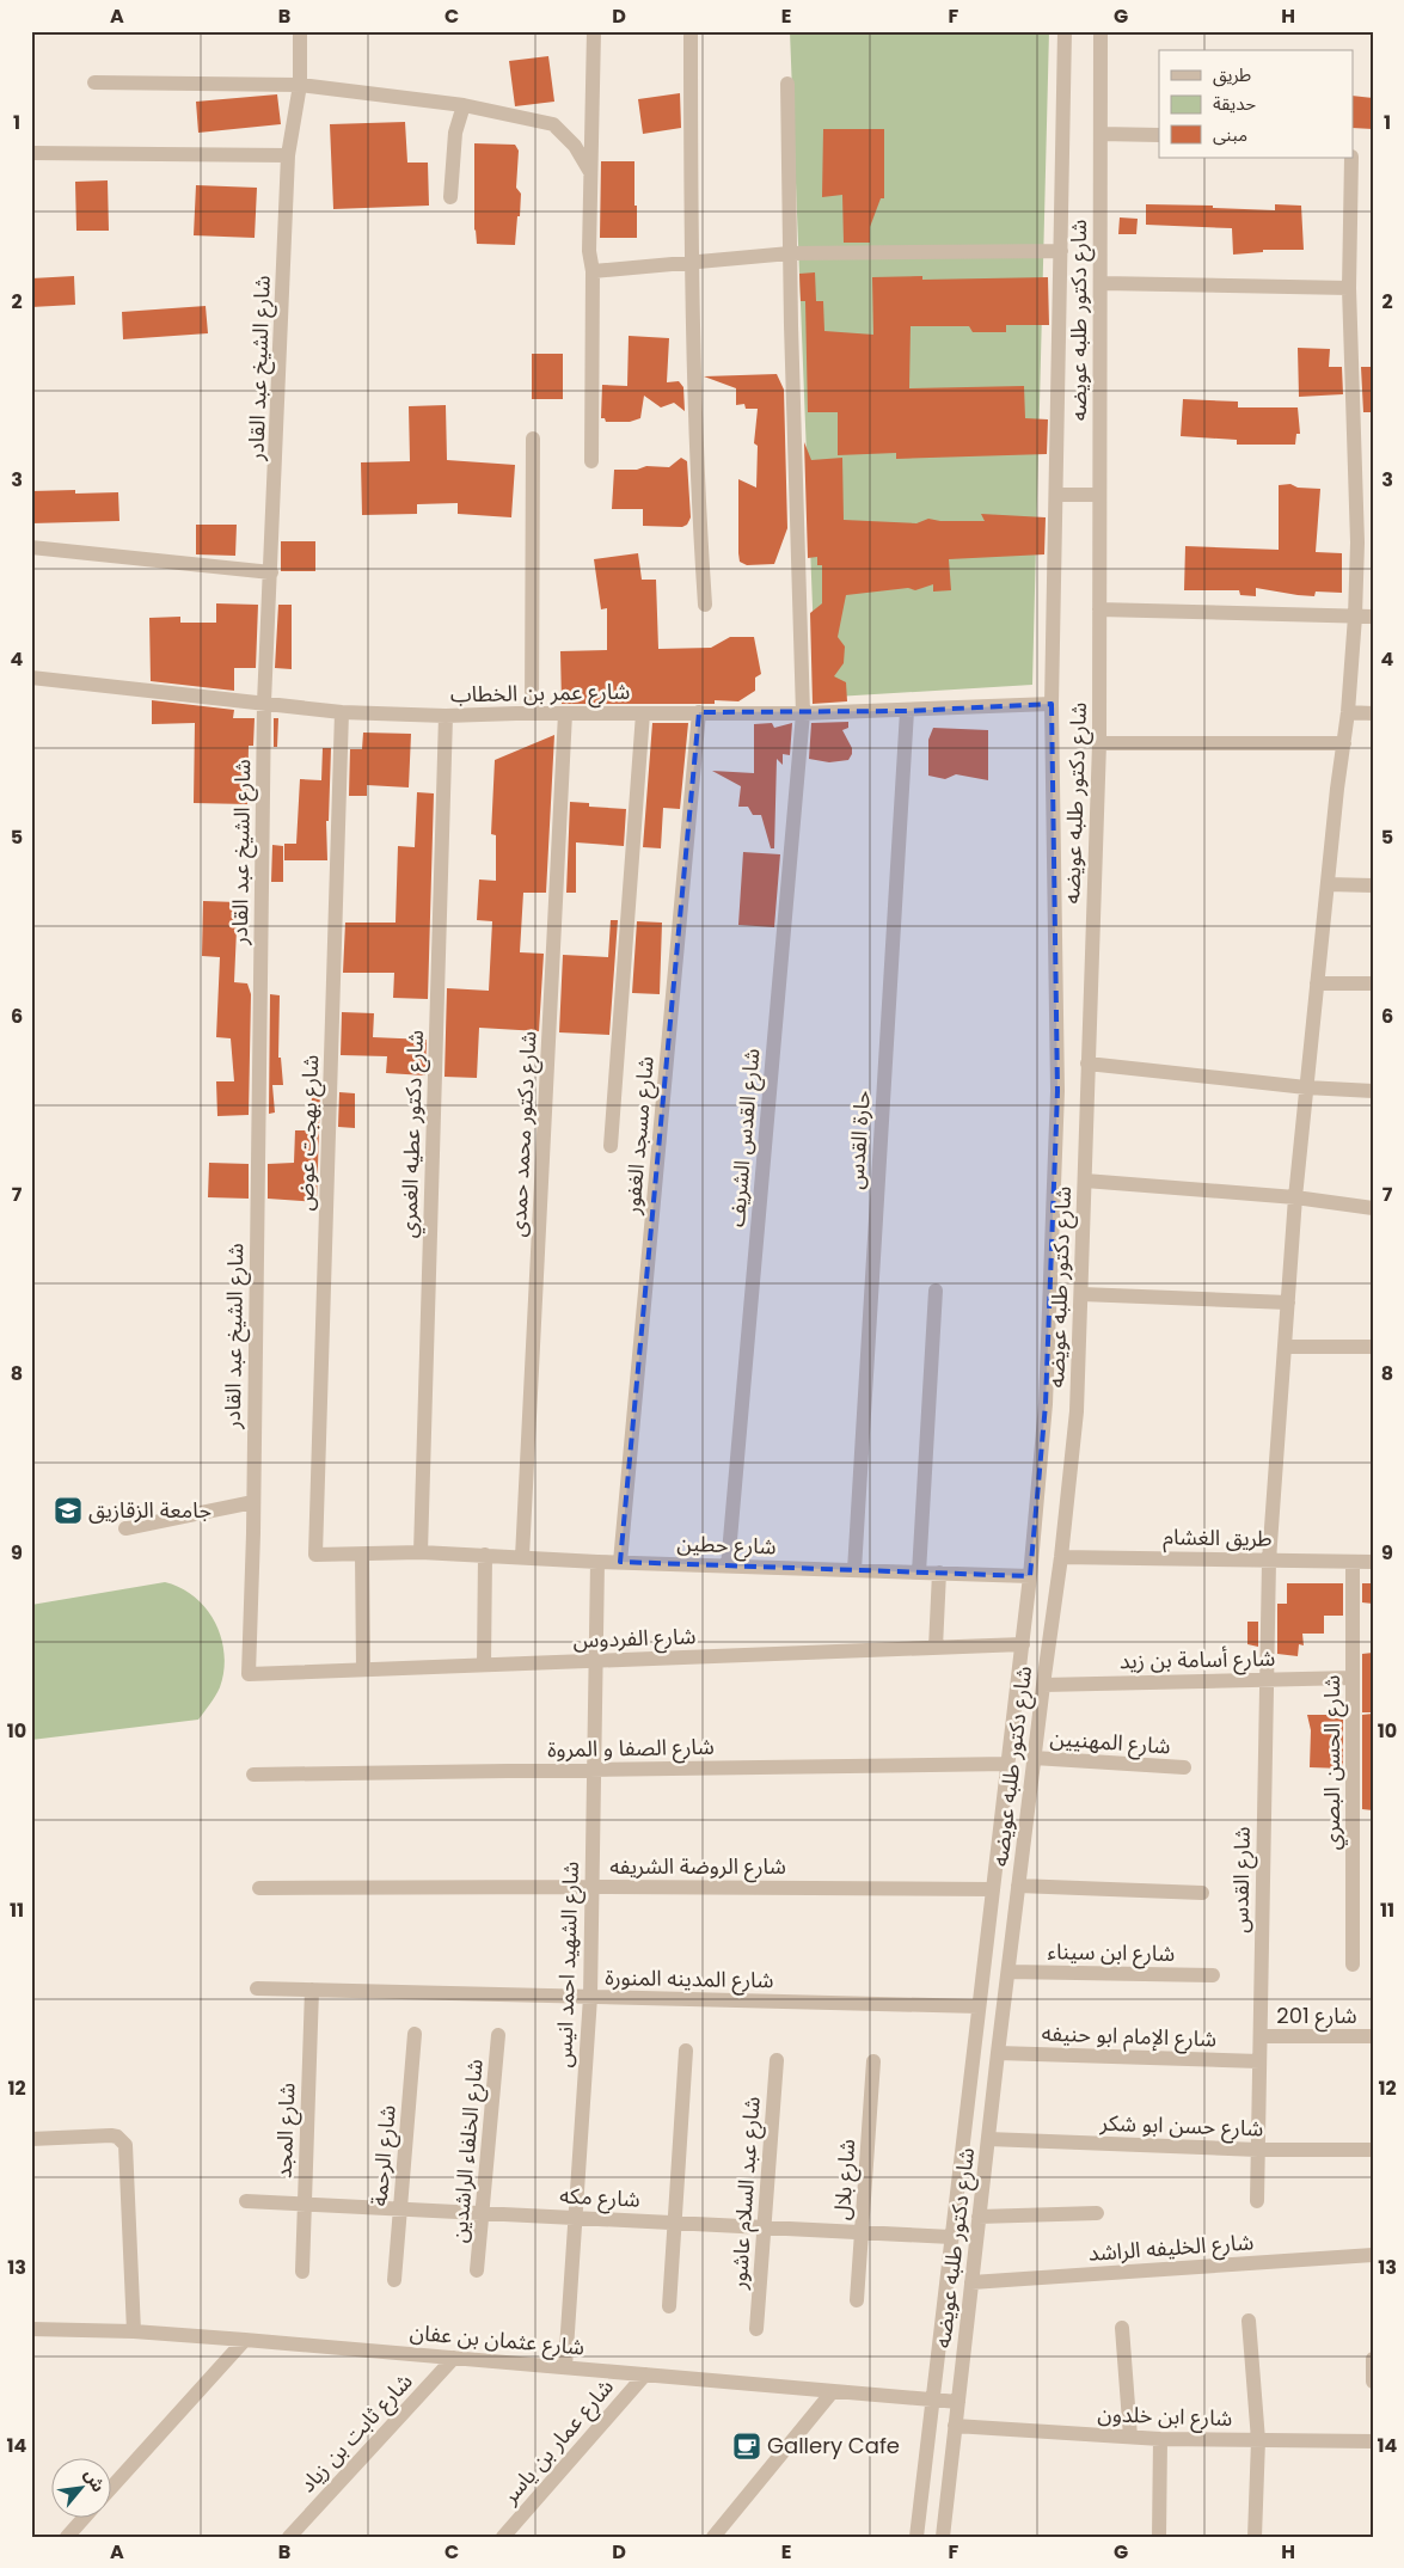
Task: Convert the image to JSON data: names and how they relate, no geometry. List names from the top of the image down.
{
  "streets": {
    "street": [
      "شارع دكتور طلبه عويضه",
      "شارع الشيخ عبد القادر",
      "شارع عمر بن الخطاب",
      "شارع بهجت عوض",
      "شارع دكتور عطيه الغمري",
      "شارع دكتور محمد حمدى",
      "شارع مسجد الغفور",
      "شارع القدس الشريف",
      "حارة القدس",
      "طريق الغشام",
      "شارع حطين",
      "شارع الفردوس",
      "شارع أسامة بن زيد",
      "شارع المهنيين",
      "شارع الصفا و المروة",
      "شارع الحسن البصري",
      "شارع الروضة الشريفه",
      "شارع القدس",
      "شارع ابن سيناء",
      "شارع الشهيد احمد انيس",
      "شارع المدينه المنورة",
      "شارع 201",
      "شارع الإمام ابو حنيفه",
      "شارع حسن ابو شكر",
      "شارع المجد",
      "شارع الخلفاء الراشدين",
      "شارع الرحمة",
      "شارع بلال",
      "شارع عبد السلام عاشور",
      "شارع مكه",
      "شارع الخليفه الراشد",
      "شارع عثمان بن عفان",
      "شارع ابن خلدون",
      "شارع ثابت بن زياد",
      "شارع عمار بن ياسر"
    ]
  },
  "crossings": [
    ["شارع دكتور طلبه عويضه", "شارع عمر بن الخطاب"],
    ["شارع دكتور طلبه عويضه", "طريق الغشام"],
    ["شارع دكتور طلبه عويضه", "شارع حطين"],
    ["شارع دكتور طلبه عويضه", "شارع الفردوس"],
    ["شارع دكتور طلبه عويضه", "شارع أسامة بن زيد"],
    ["شارع دكتور طلبه عويضه", "شارع المهنيين"],
    ["شارع دكتور طلبه عويضه", "شارع الصفا و المروة"],
    ["شارع دكتور طلبه عويضه", "شارع الروضة الشريفه"],
    ["شارع دكتور طلبه عويضه", "شارع ابن سيناء"],
    ["شارع دكتور طلبه عويضه", "شارع المدينه المنورة"],
    ["شارع دكتور طلبه عويضه", "شارع الإمام ابو حنيفه"],
    ["شارع دكتور طلبه عويضه", "شارع حسن ابو شكر"],
    ["شارع دكتور طلبه عويضه", "شارع مكه"],
    ["شارع دكتور طلبه عويضه", "شارع الخليفه الراشد"],
    ["شارع دكتور طلبه عويضه", "شارع عثمان بن عفان"],
    ["شارع دكتور طلبه عويضه", "شارع ابن خلدون"],
    ["شارع الشيخ عبد القادر", "شارع عمر بن الخطاب"],
    ["شارع الشيخ عبد القادر", "شارع الفردوس"],
    ["شارع عمر بن الخطاب", "شارع بهجت عوض"],
    ["شارع عمر بن الخطاب", "شارع دكتور عطيه الغمري"],
    ["شارع عمر بن الخطاب", "شارع دكتور محمد حمدى"],
    ["شارع عمر بن الخطاب", "شارع مسجد الغفور"],
    ["شارع عمر بن الخطاب", "شارع القدس الشريف"],
    ["شارع عمر بن الخطاب", "حارة القدس"],
    ["شارع بهجت عوض", "شارع حطين"],
    ["شارع دكتور عطيه الغمري", "شارع حطين"],
    ["شارع دكتور محمد حمدى", "شارع حطين"],
    ["شارع مسجد الغفور", "شارع حطين"],
    ["شارع القدس الشريف", "شارع حطين"],
    ["حارة القدس", "شارع حطين"],
    ["طريق الغشام", "شارع الحسن البصري"],
    ["طريق الغشام", "شارع القدس"],
    ["شارع حطين", "شارع الشهيد احمد انيس"],
    ["شارع الفردوس", "شارع الشهيد احمد انيس"],
    ["شارع أسامة بن زيد", "شارع الحسن البصري"],
    ["شارع أسامة بن زيد", "شارع القدس"],
    ["شارع الصفا و المروة", "شارع الشهيد احمد انيس"],
    ["شارع الروضة الشريفه", "شارع الشهيد احمد انيس"],
    ["شارع القدس", "شارع 201"],
    ["شارع القدس", "شارع الإمام ابو حنيفه"],
    ["شارع القدس", "شارع حسن ابو شكر"],
    ["شارع الشهيد احمد انيس", "شارع المدينه المنورة"],
    ["شارع الشهيد احمد انيس", "شارع مكه"],
    ["شارع الشهيد احمد انيس", "شارع عثمان بن عفان"],
    ["شارع المدينه المنورة", "شارع المجد"],
    ["شارع المجد", "شارع مكه"],
    ["شارع الخلفاء الراشدين", "شارع مكه"],
    ["شارع الرحمة", "شارع مكه"],
    ["شارع بلال", "شارع مكه"],
    ["شارع عبد السلام عاشور", "شارع مكه"],
    ["شارع عثمان بن عفان", "شارع ثابت بن زياد"],
    ["شارع عثمان بن عفان", "شارع عمار بن ياسر"]
  ],
  "places": {
    "school or university": ["جامعة الزقازيق"],
    "cafe": ["Gallery Cafe"]
  },
  "legend": ["طريق", "حديقة", "مبنى"],
  "north": "top right",
  "grid": {
    "columns": [
      "A",
      "B",
      "C",
      "D",
      "E",
      "F",
      "G",
      "H"
    ],
    "rows": [
      "1",
      "2",
      "3",
      "4",
      "5",
      "6",
      "7",
      "8",
      "9",
      "10",
      "11",
      "12",
      "13",
      "14"
    ]
  }
}
